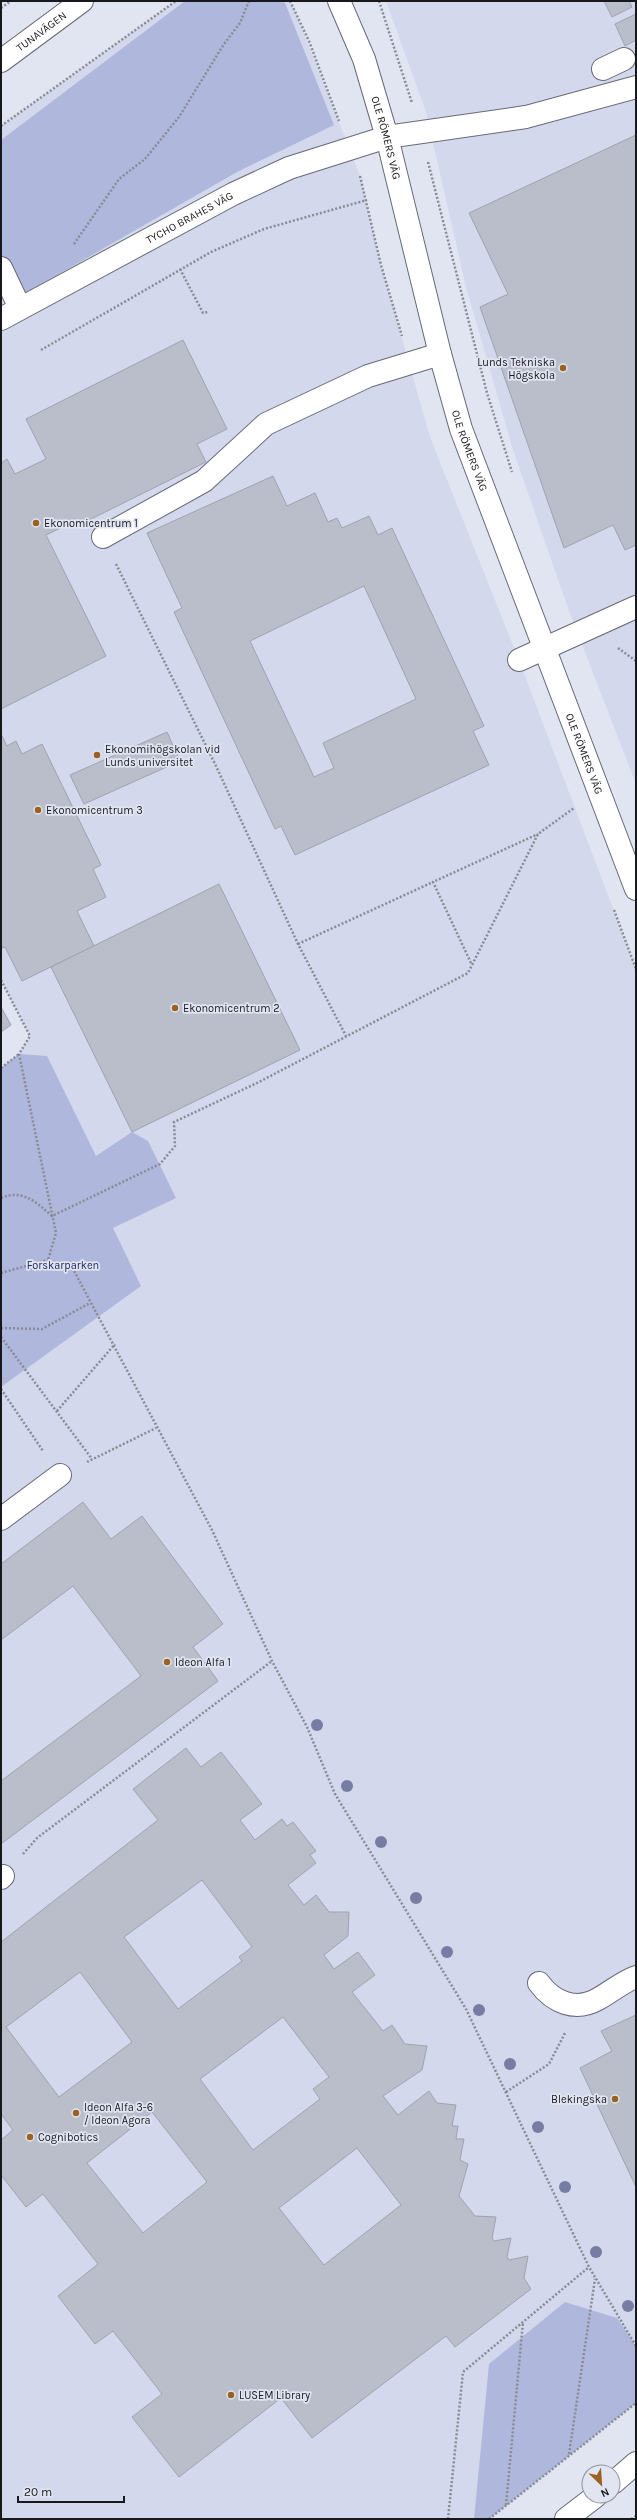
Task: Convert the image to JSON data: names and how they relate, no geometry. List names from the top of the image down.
{
  "streets": {
    "street": ["TUNAVÄGEN", "OLE RÖMERS VÄG", "TYCHO BRAHES VÄG"]
  },
  "crossings": [
    ["OLE RÖMERS VÄG", "TYCHO BRAHES VÄG"]
  ],
  "parks": ["Forskarparken"],
  "places": [
    "Lunds Tekniska Högskola",
    "Ekonomicentrum 1",
    "Ekonomihögskolan vid Lunds universitet",
    "Ekonomicentrum 3",
    "Ekonomicentrum 2",
    "Ideon Alfa 1",
    "Blekingska",
    "Ideon Alfa 3-6 / Ideon Agora",
    "Cognibotics",
    "LUSEM Library"
  ],
  "scale_bar": "20 m",
  "north": "bottom right"
}
